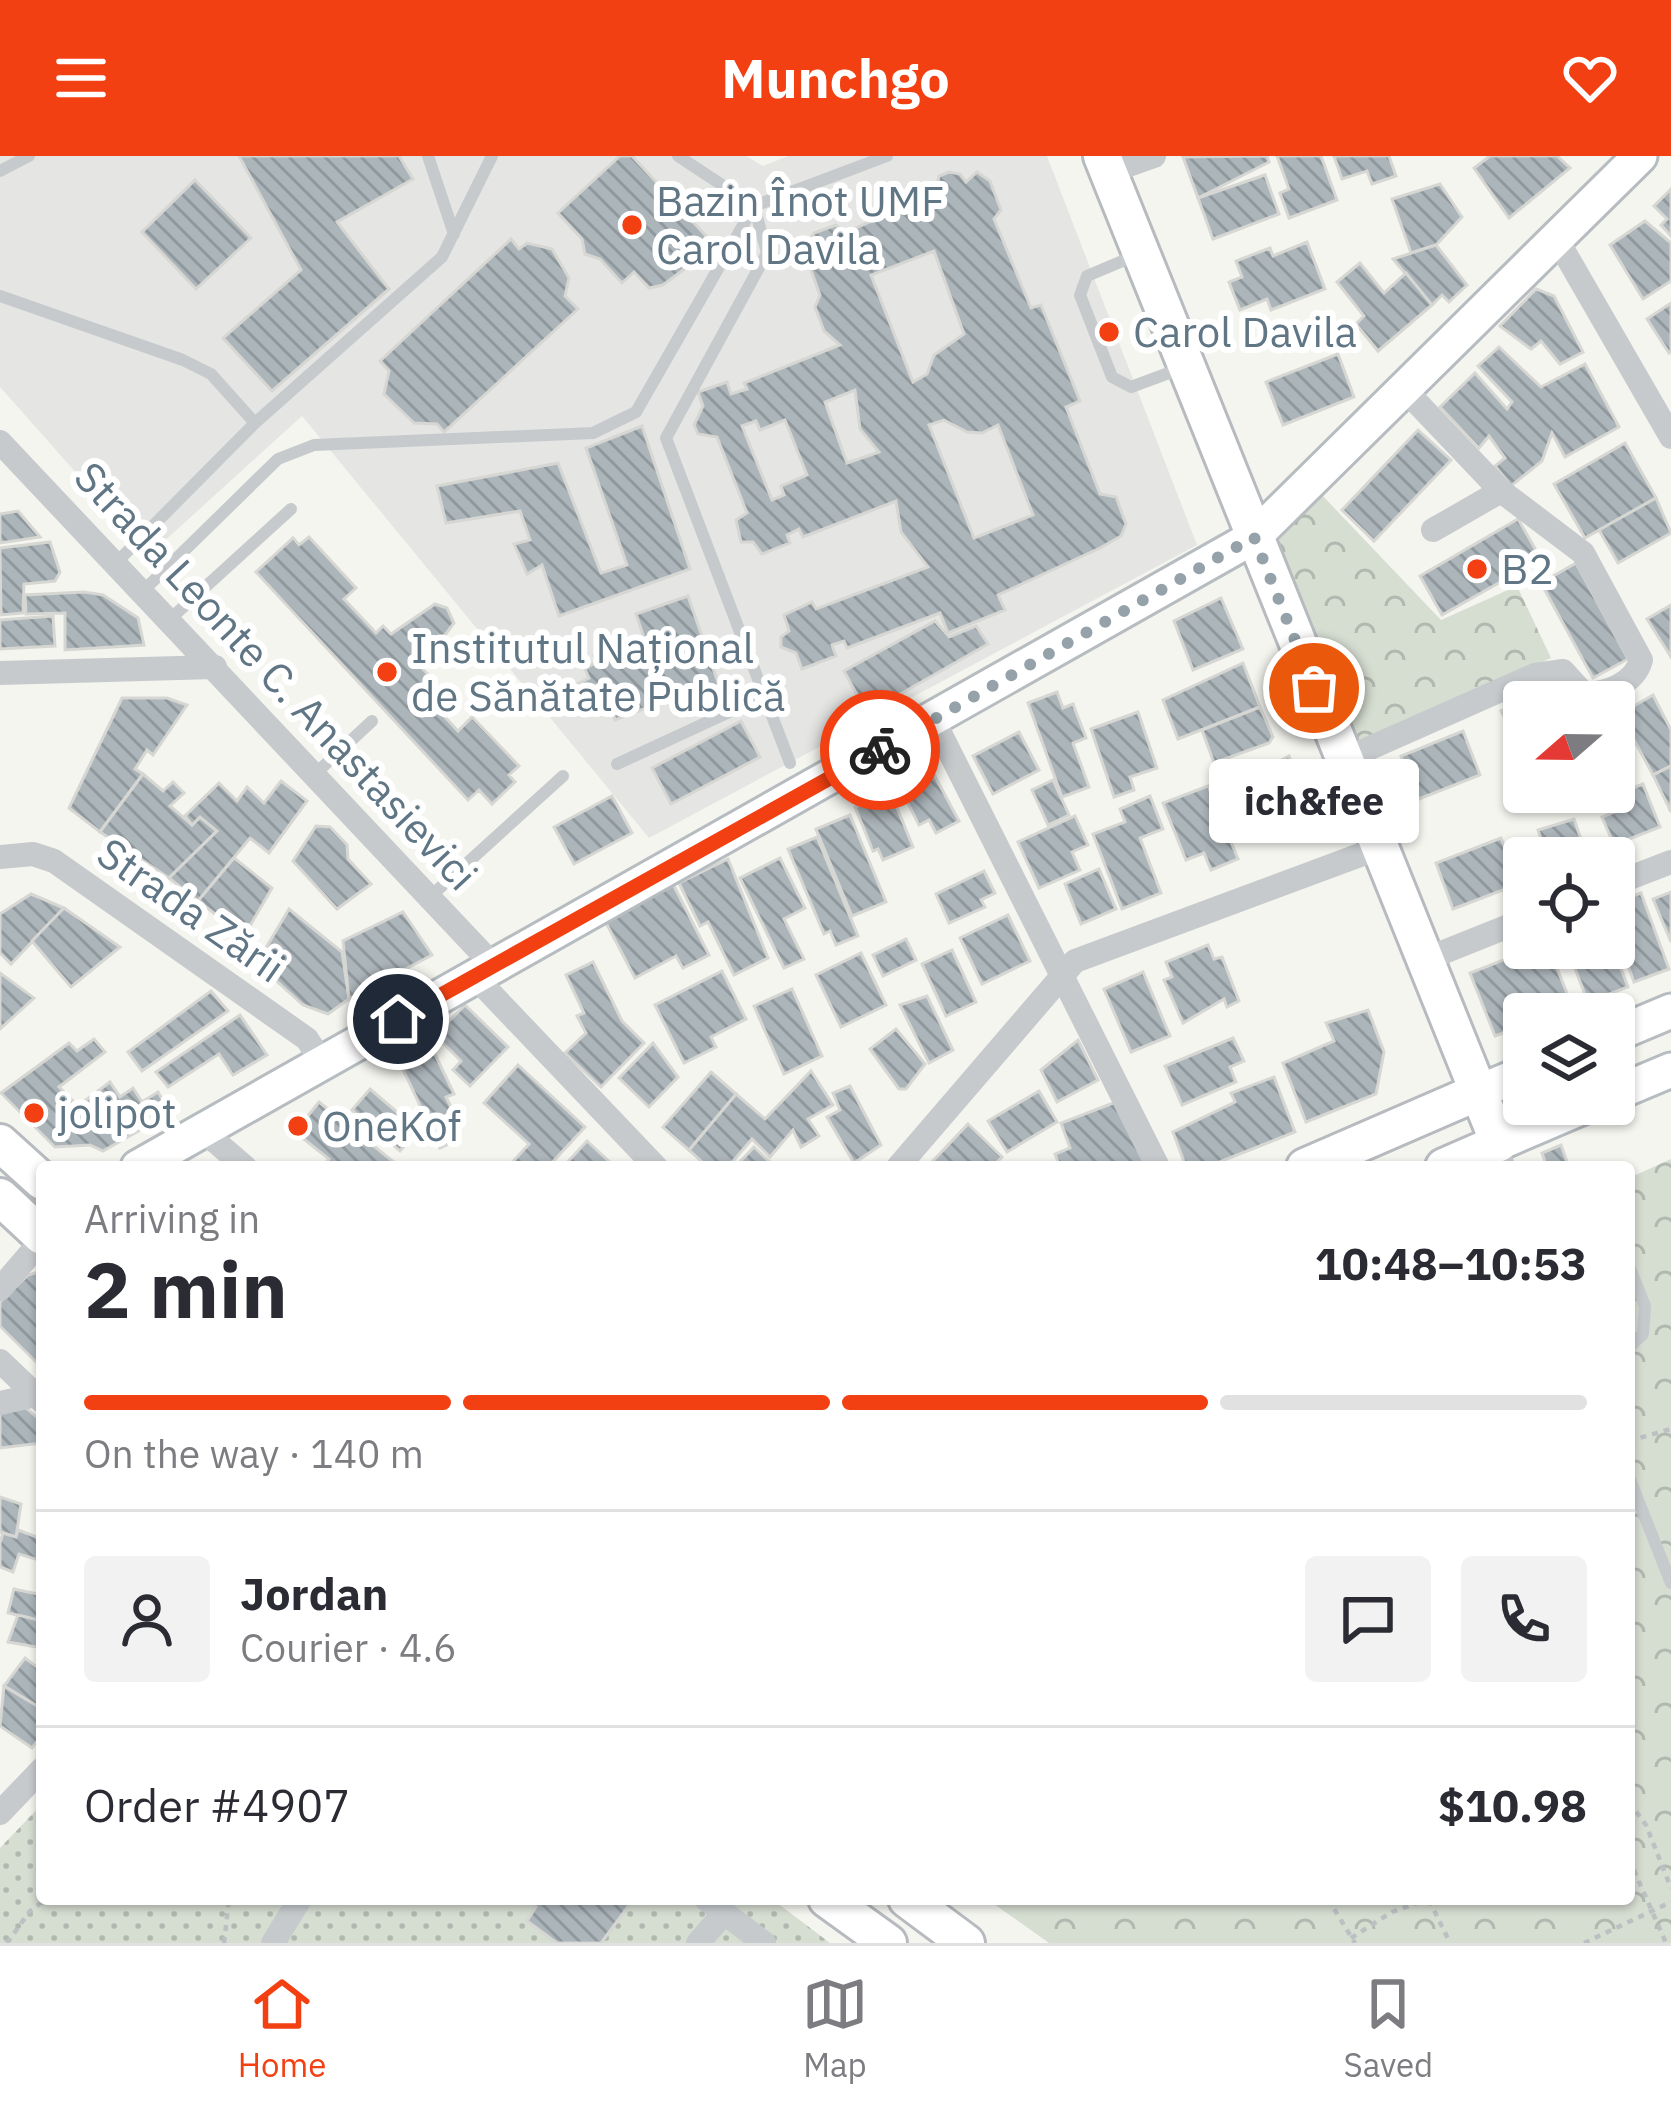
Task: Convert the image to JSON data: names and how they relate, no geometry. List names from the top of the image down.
{
  "streets": {
    "street": ["Strada Leonte C. Anastasievici", "Strada Zării"]
  },
  "places": [
    "Bazin Înot UMF Carol Davila",
    "Carol Davila",
    "B2",
    "Institutul Național de Sănătate Publică",
    "ich&fee",
    "jolipot",
    "OneKof"
  ],
  "north": "left",
  "page": {
    "header": "Munchgo",
    "bubble": "ich&fee",
    "heading": ["2 min", "Arriving in", "10:48–10:53"],
    "panel": [
      "Jordan",
      "Courier · 4.6",
      "Order #4907",
      "$10.98"
    ],
    "bar": "On the way · 140 m",
    "tabs": ["Home", "Map", "Saved"]
  }
}
